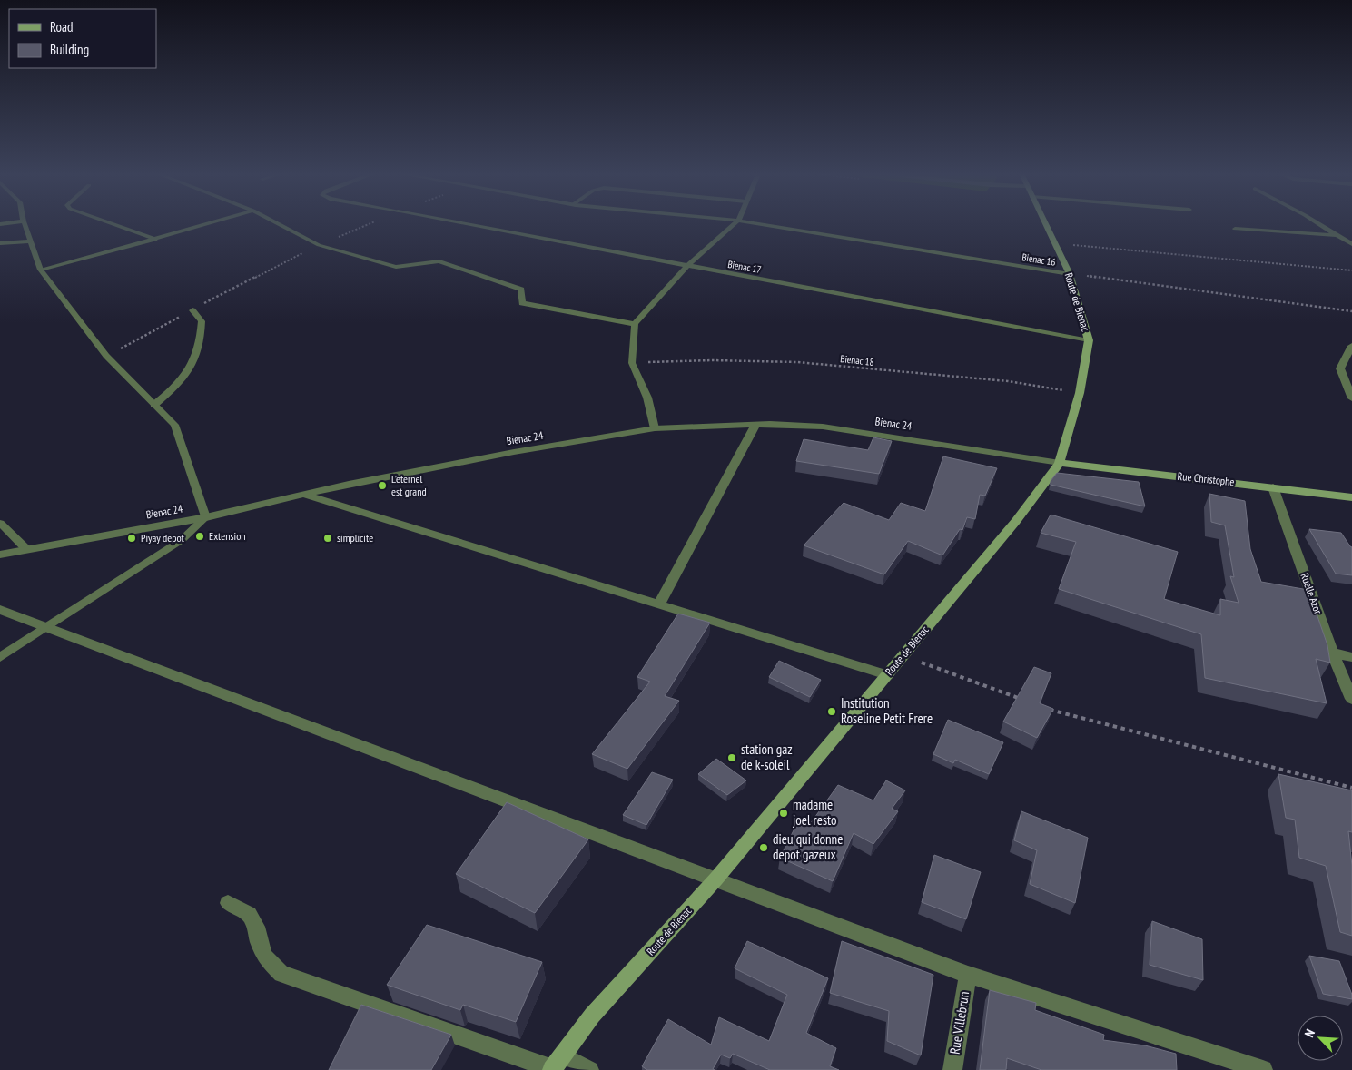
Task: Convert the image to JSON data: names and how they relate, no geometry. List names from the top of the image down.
{
  "streets": {
    "main road": ["Route de Bienac", "Rue Christophe"],
    "street": ["Bienac 24", "Ruelle Azor", "Rue Villebrun"],
    "lane": ["Bienac 16", "Bienac 17"],
    "path": ["Bienac 18"]
  },
  "crossings": [
    ["Bienac 16", "Route de Bienac"],
    ["Bienac 17", "Route de Bienac"],
    ["Route de Bienac", "Bienac 18"],
    ["Route de Bienac", "Bienac 24"],
    ["Route de Bienac", "Rue Christophe"],
    ["Bienac 24", "Rue Christophe"],
    ["Rue Christophe", "Ruelle Azor"]
  ],
  "places": [
    "L'eternel est grand",
    "Extension",
    "Piyay depot",
    "simplicite",
    "Institution Roseline Petit Frere",
    "station gaz de k-soleil",
    "madame joel resto",
    "dieu qui donne depot gazeux"
  ],
  "legend": ["Road", "Building"],
  "north": "top left"
}
